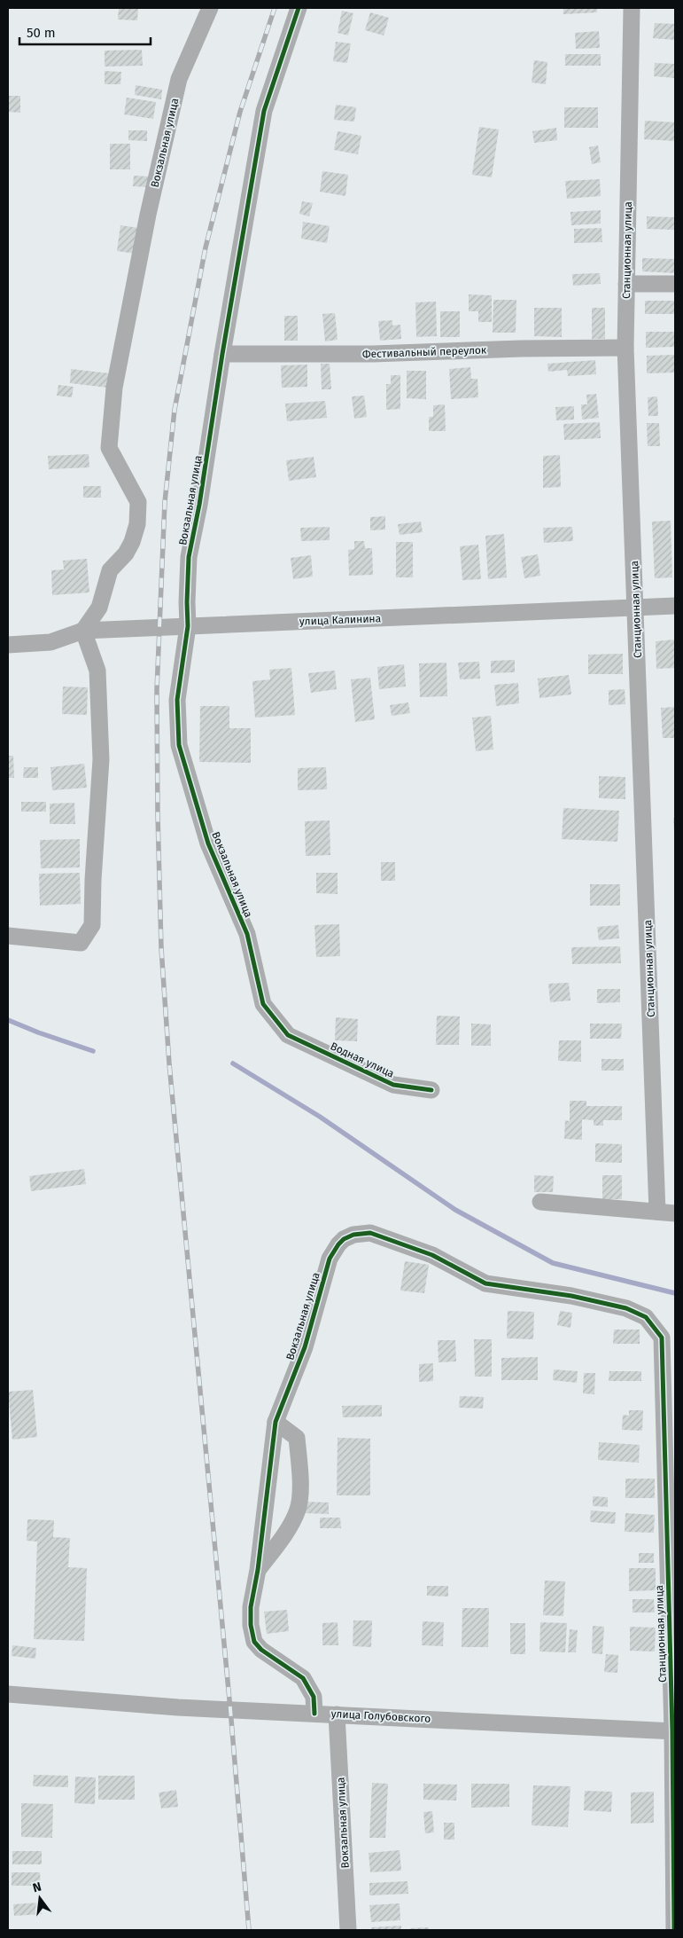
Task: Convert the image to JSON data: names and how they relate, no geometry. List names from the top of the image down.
{
  "streets": {
    "street": [
      "Вокзальная улица",
      "Станционная улица",
      "Фестивальный переулок",
      "улица Калинина",
      "Водная улица",
      "улица Голубовского"
    ]
  },
  "crossings": [
    ["Вокзальная улица", "Станционная улица"],
    ["Вокзальная улица", "Фестивальный переулок"],
    ["Вокзальная улица", "улица Калинина"],
    ["Вокзальная улица", "Водная улица"],
    ["Вокзальная улица", "улица Голубовского"],
    ["Станционная улица", "Фестивальный переулок"],
    ["Станционная улица", "улица Калинина"],
    ["Станционная улица", "улица Голубовского"]
  ],
  "scale_bar": "50 m",
  "north": "top"
}
